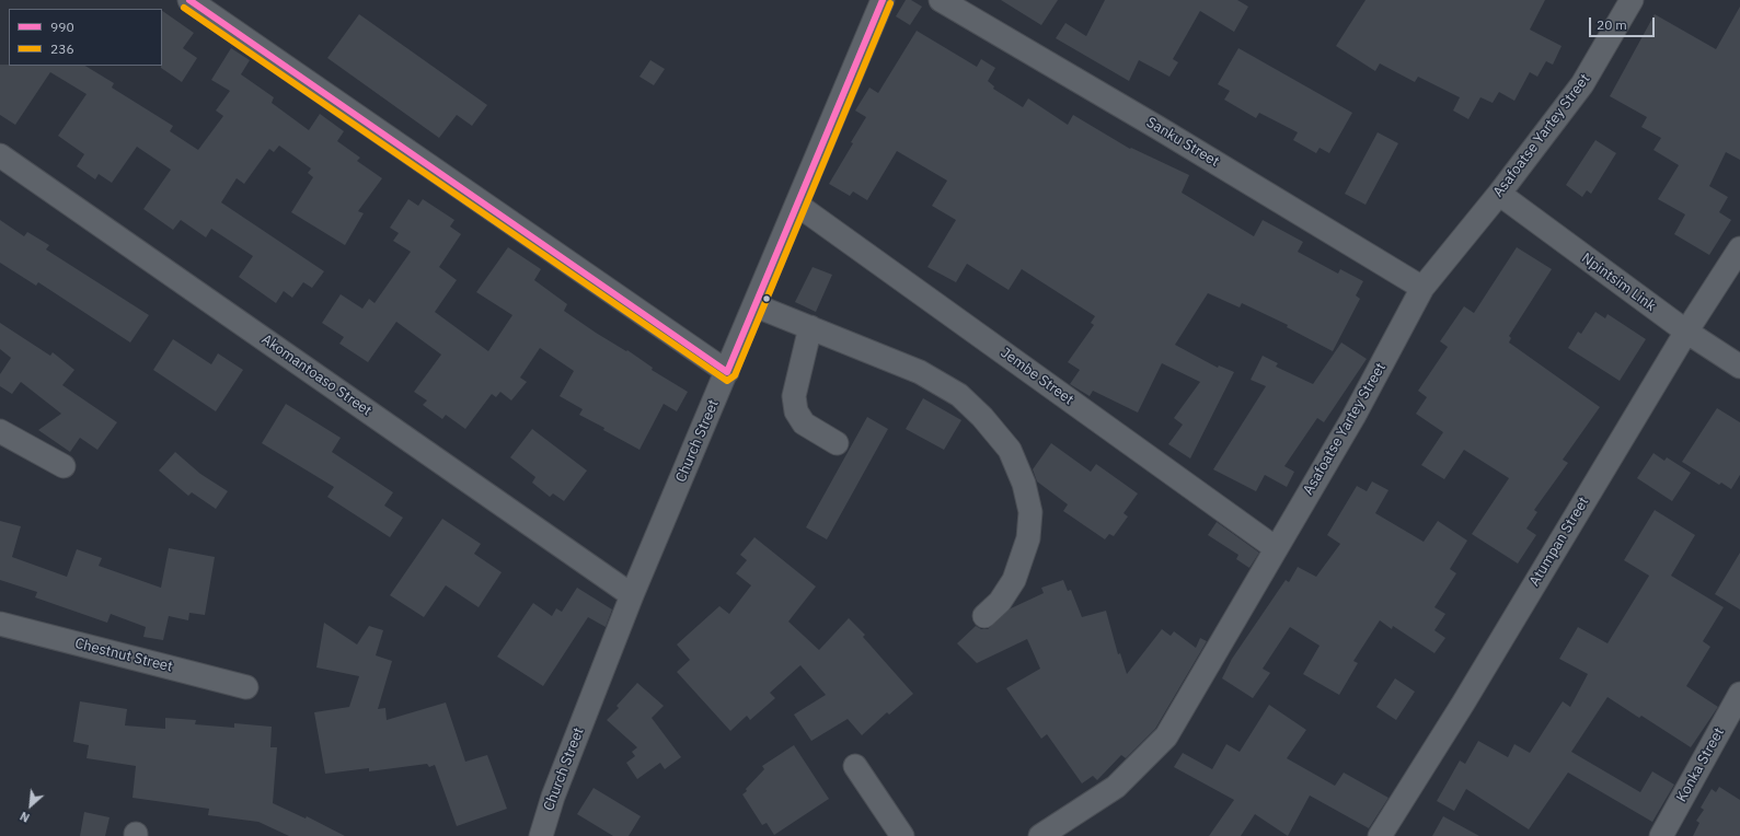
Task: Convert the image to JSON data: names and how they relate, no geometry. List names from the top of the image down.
{
  "streets": {
    "street": [
      "Asafoatse Yartey Street",
      "Sanku Street",
      "Npintsim Link",
      "Akomantoaso Street",
      "Jembe Street",
      "Church Street",
      "Atumpan Street",
      "Chestnut Street",
      "Konka Street"
    ]
  },
  "crossings": [
    ["Asafoatse Yartey Street", "Sanku Street"],
    ["Asafoatse Yartey Street", "Npintsim Link"],
    ["Asafoatse Yartey Street", "Jembe Street"],
    ["Npintsim Link", "Atumpan Street"],
    ["Akomantoaso Street", "Church Street"],
    ["Jembe Street", "Church Street"]
  ],
  "lines": ["transit line 990", "transit line 236"],
  "legend": ["990", "236"],
  "scale_bar": "20 m",
  "north": "bottom left"
}
